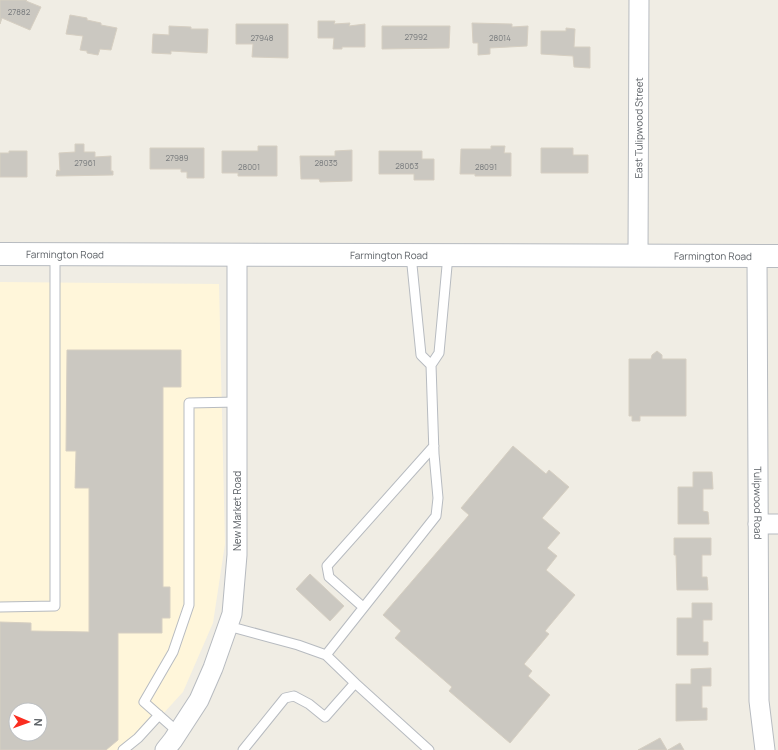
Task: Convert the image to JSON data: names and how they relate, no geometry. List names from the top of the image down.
{
  "streets": {
    "street": [
      "East Tulipwood Street",
      "Farmington Road",
      "Tulipwood Road",
      "New Market Road"
    ]
  },
  "crossings": [
    ["East Tulipwood Street", "Farmington Road"],
    ["Farmington Road", "Tulipwood Road"],
    ["Farmington Road", "New Market Road"]
  ],
  "house_numbers": [
    "27882",
    "27992",
    "27948",
    "28014",
    "27989",
    "27961",
    "28035",
    "28063",
    "28001",
    "28091"
  ],
  "north": "right"
}
